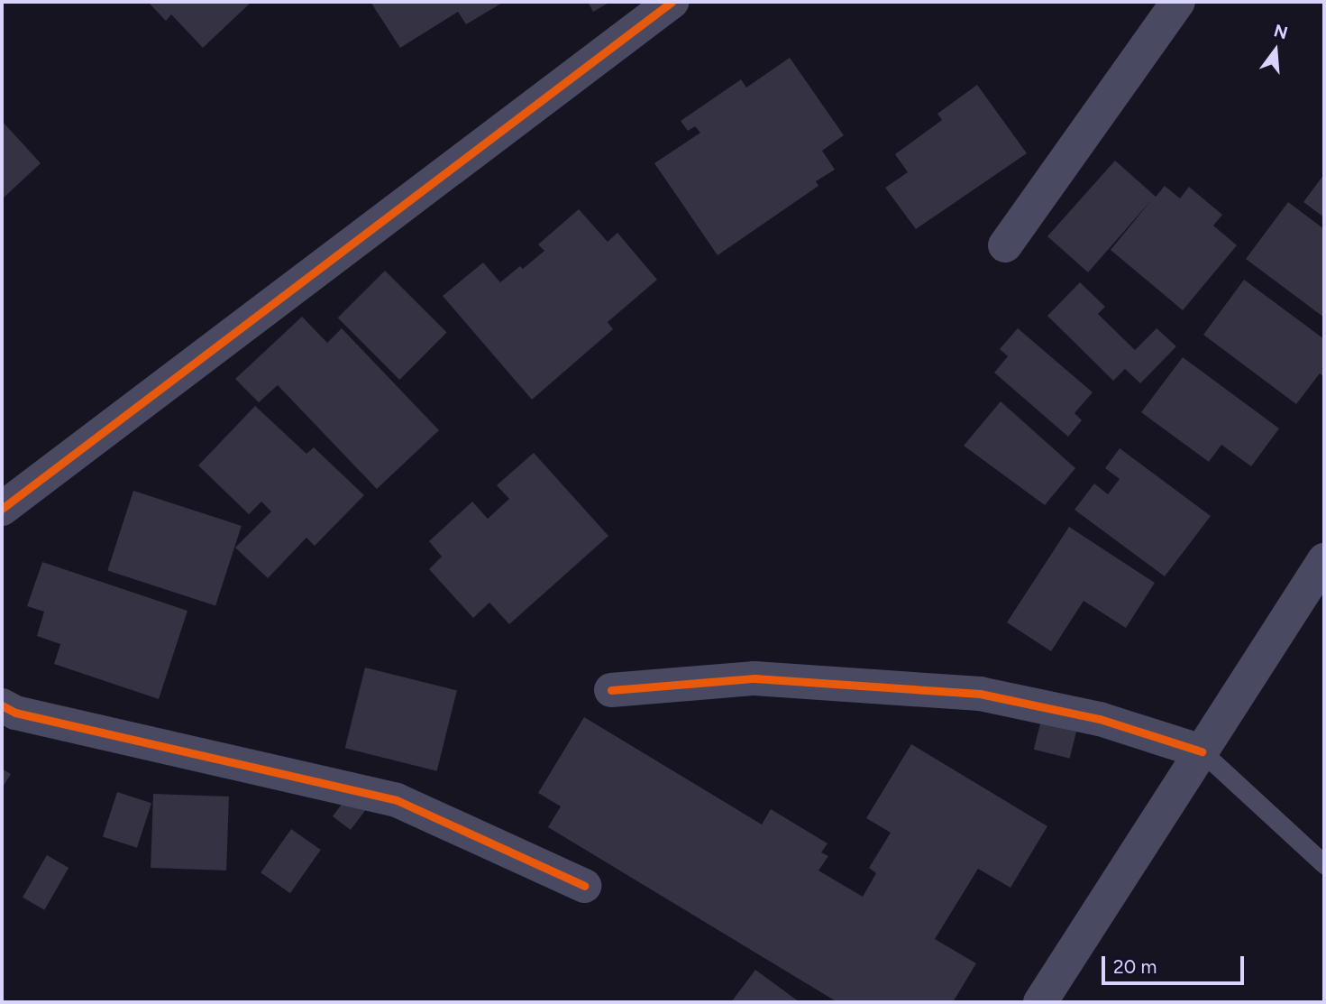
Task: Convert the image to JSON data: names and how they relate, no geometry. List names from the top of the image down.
{
  "scale_bar": "20 m",
  "north": "top"
}
